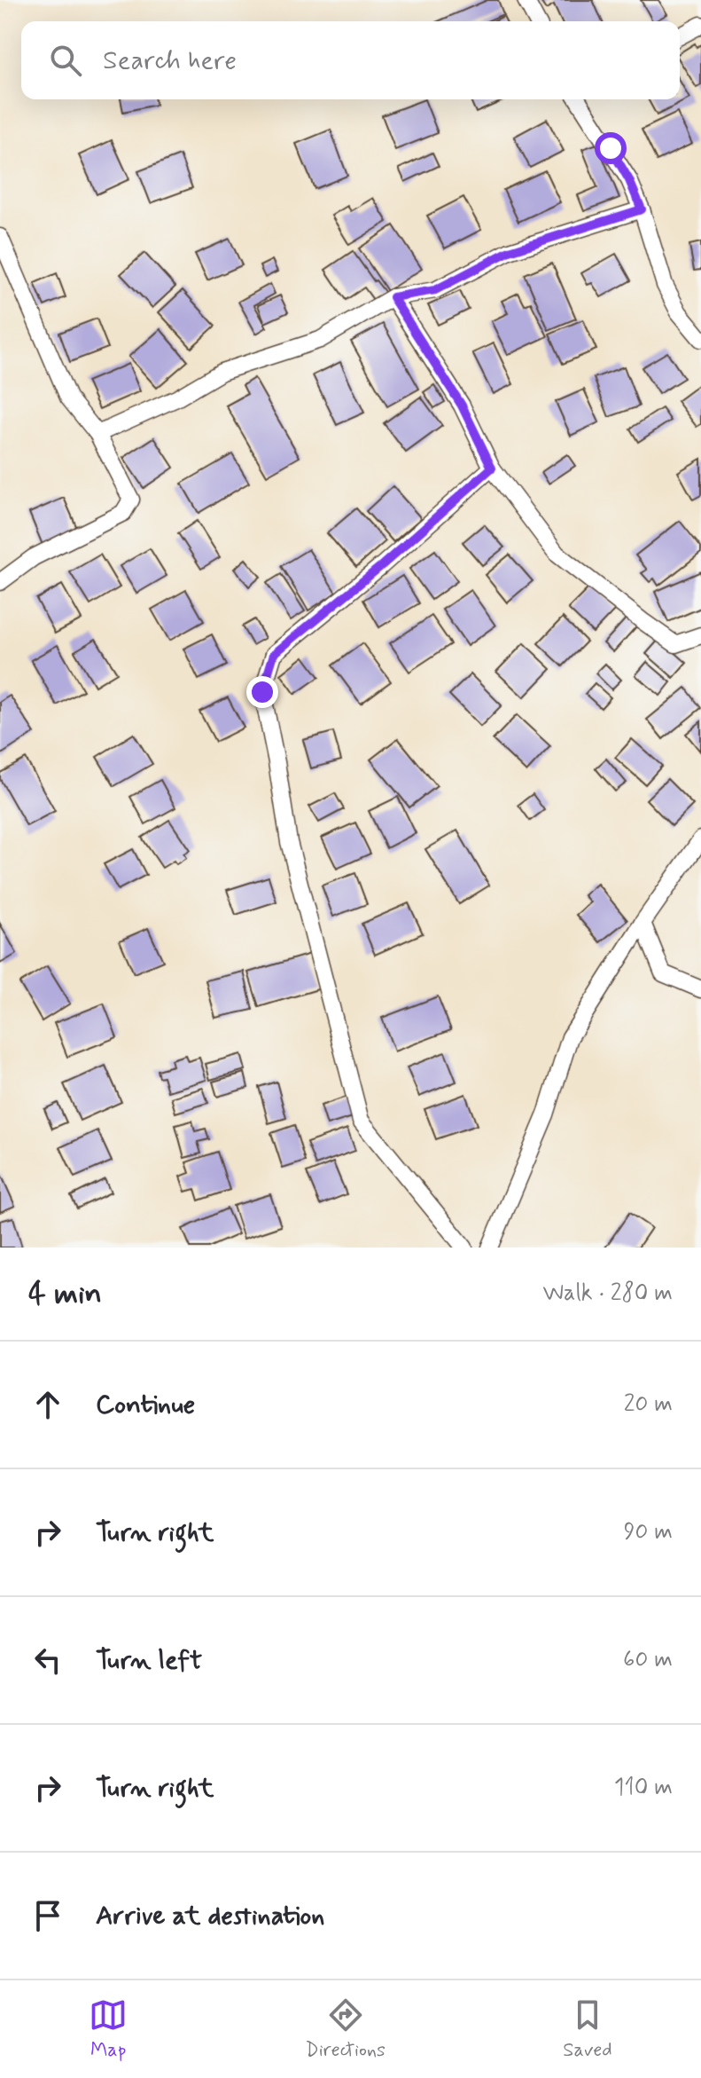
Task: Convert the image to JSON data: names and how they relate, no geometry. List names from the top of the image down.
{
  "page": {
    "search": "Search here",
    "heading": ["4 min", "Walk · 280 m"],
    "list": [
      ["Continue", "20 m"],
      ["Turn right", "90 m"],
      ["Turn left", "60 m"],
      ["Turn right", "110 m"],
      "Arrive at destination"
    ],
    "nav": ["Map", "Directions", "Saved"]
  }
}
